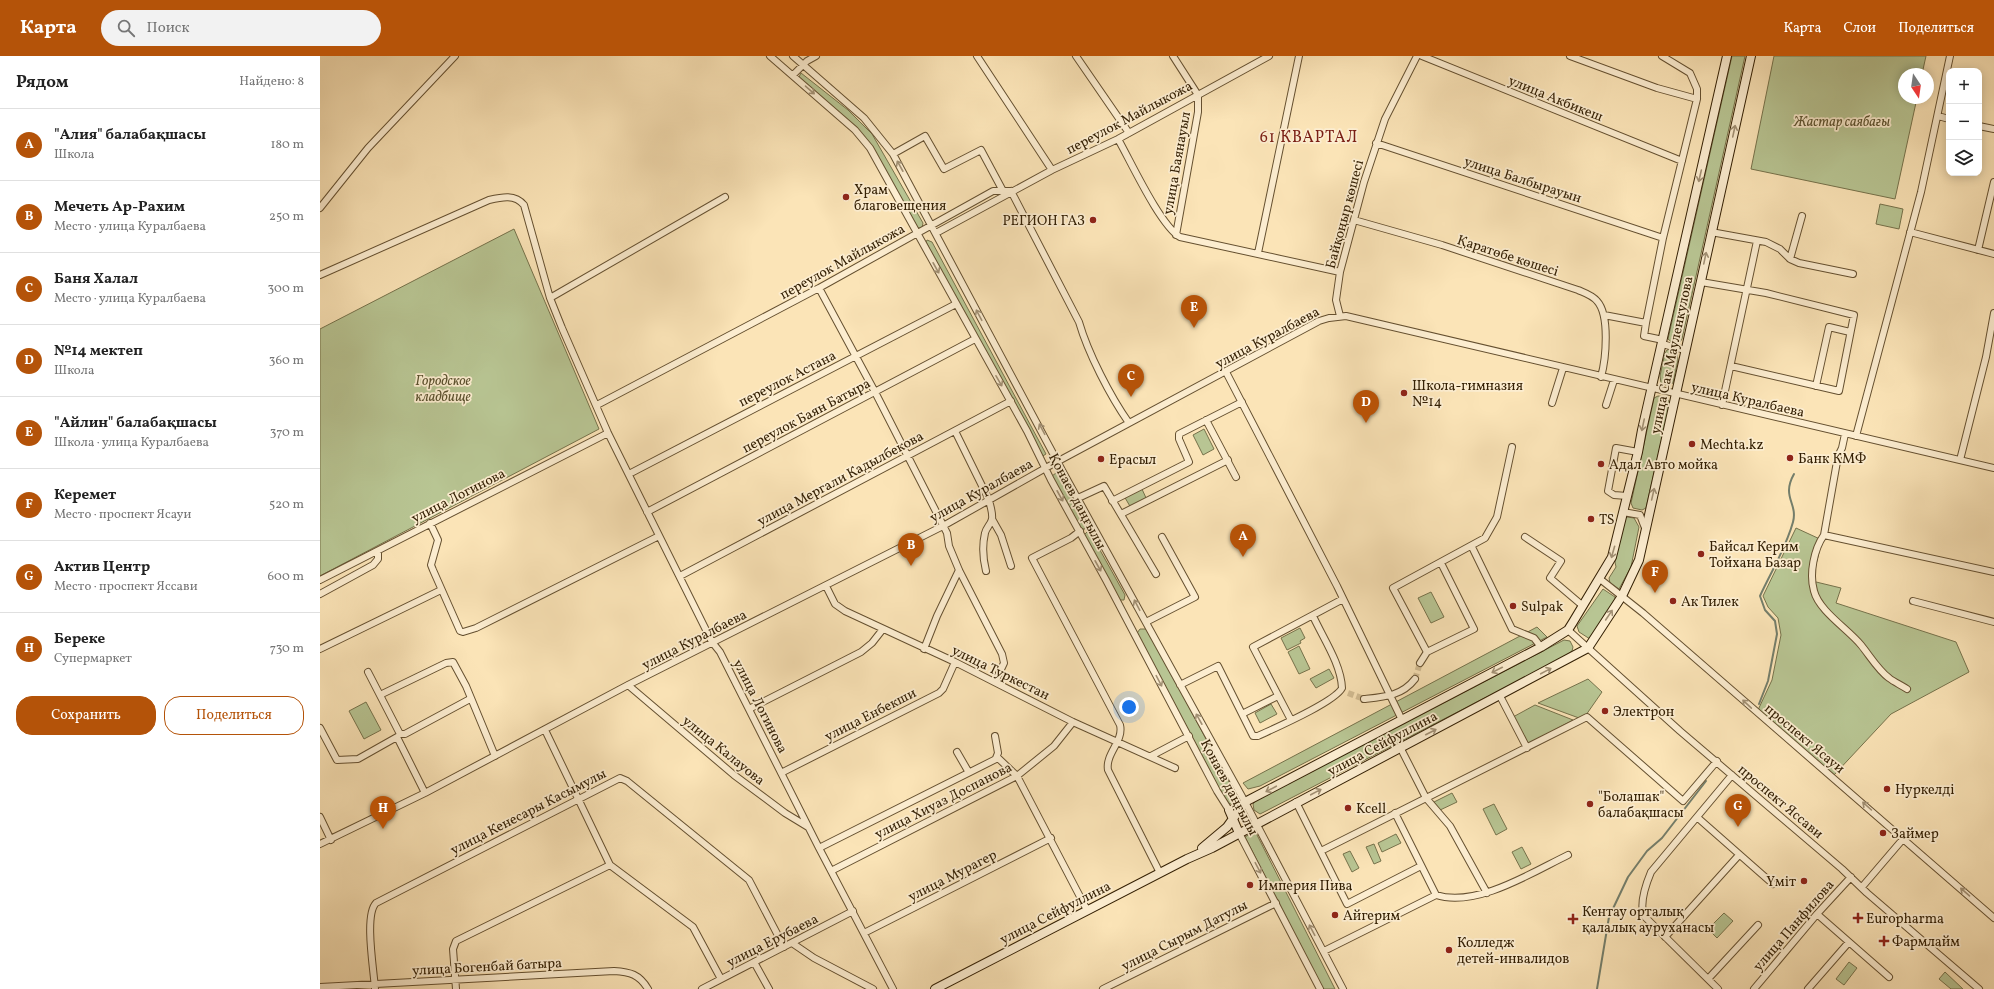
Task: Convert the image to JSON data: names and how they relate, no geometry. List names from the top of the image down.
{
  "streets": {
    "main road": ["улица Сак Мауленкулова", "Қонаев даңғылы", "улица Сейфуллина"],
    "street": [
      "улица Акбикеш",
      "переулок Майлыкожа",
      "улица Баянауыл",
      "улица Балбырауын",
      "Байқоңыр көшесі",
      "Қаратөбе көшесі",
      "улица Куралбаева",
      "переулок Астана",
      "переулок Баян Батыра",
      "улица Мергали Кадылбекова",
      "улица Логинова",
      "улица Туркестан",
      "улица Енбекши",
      "проспект Ясауи",
      "улица Калауова",
      "улица Хиуаз Доспанова",
      "проспект Яссави",
      "улица Кенесары Касымулы",
      "улица Мурагер",
      "улица Панфилова",
      "улица Сырым Датулы",
      "улица Ерубаева",
      "улица Богенбай батыра"
    ]
  },
  "crossings": [
    ["переулок Майлыкожа", "улица Баянауыл"],
    ["переулок Майлыкожа", "улица Логинова"],
    ["переулок Майлыкожа", "Қонаев даңғылы"],
    ["улица Балбырауын", "Байқоңыр көшесі"],
    ["Байқоңыр көшесі", "Қаратөбе көшесі"],
    ["Байқоңыр көшесі", "улица Куралбаева"],
    ["улица Куралбаева", "улица Сак Мауленкулова"],
    ["улица Куралбаева", "улица Логинова"],
    ["улица Куралбаева", "Қонаев даңғылы"],
    ["улица Куралбаева", "улица Туркестан"],
    ["улица Куралбаева", "улица Калауова"],
    ["улица Сак Мауленкулова", "проспект Ясауи"],
    ["улица Сак Мауленкулова", "улица Сейфуллина"],
    ["улица Сак Мауленкулова", "проспект Яссави"],
    ["переулок Астана", "улица Логинова"],
    ["переулок Астана", "Қонаев даңғылы"],
    ["переулок Баян Батыра", "улица Логинова"],
    ["переулок Баян Батыра", "Қонаев даңғылы"],
    ["улица Мергали Кадылбекова", "улица Логинова"],
    ["улица Мергали Кадылбекова", "Қонаев даңғылы"],
    ["улица Логинова", "улица Енбекши"],
    ["улица Логинова", "улица Калауова"],
    ["улица Логинова", "улица Хиуаз Доспанова"],
    ["улица Логинова", "улица Мурагер"],
    ["улица Логинова", "улица Ерубаева"],
    ["Қонаев даңғылы", "улица Сейфуллина"],
    ["Қонаев даңғылы", "улица Сырым Датулы"],
    ["улица Туркестан", "улица Енбекши"],
    ["улица Туркестан", "улица Хиуаз Доспанова"],
    ["улица Сейфуллина", "проспект Яссави"],
    ["проспект Яссави", "улица Панфилова"],
    ["улица Кенесары Касымулы", "улица Ерубаева"],
    ["улица Кенесары Касымулы", "улица Богенбай батыра"]
  ],
  "one_way": ["проспект Ясауи"],
  "districts": ["61 КВАРТАЛ"],
  "parks": ["Жастар саябағы", "Городское кладбище"],
  "places": {
    "other": [
      "Храм благовещения",
      "РЕГИОН ГАЗ",
      "Школа-гимназия №14",
      "Mechta.kz",
      "Банк КМФ",
      "Ерасыл",
      "Адал Авто мойка",
      "TS",
      "Байсал Керим Тойхана Базар",
      "Ак Тилек",
      "Sulpak",
      "Электрон",
      "Нуркелді",
      "\"Болашак\" балабақшасы",
      "Kcell",
      "Займер",
      "Үміт",
      "Империя Пива",
      "Айгерим",
      "Колледж детей-инвалидов"
    ],
    "health": ["Europharma", "Кентау орталық қалалық ауруханасы", "Фармлайм"]
  },
  "north": "bottom",
  "page": {
    "header": "Карта",
    "search": "Поиск",
    "nav": ["Карта", "Слои", "Поделиться"],
    "heading": ["Рядом", "Найдено: 8"],
    "map_buttons": ["+", "−"],
    "list": [
      {
        "mark": "A",
        "name": "\"Алия\" балабақшасы",
        "note": "Школа",
        "value": "180 m"
      },
      {
        "mark": "B",
        "name": "Мечеть Ар-Рахим",
        "note": "Место · улица Куралбаева",
        "value": "250 m"
      },
      {
        "mark": "C",
        "name": "Баня Халал",
        "note": "Место · улица Куралбаева",
        "value": "300 m"
      },
      {
        "mark": "D",
        "name": "№14 мектеп",
        "note": "Школа",
        "value": "360 m"
      },
      {
        "mark": "E",
        "name": "\"Айлин\" балабақшасы",
        "note": "Школа · улица Куралбаева",
        "value": "370 m"
      },
      {
        "mark": "F",
        "name": "Керемет",
        "note": "Место · проспект Ясауи",
        "value": "520 m"
      },
      {
        "mark": "G",
        "name": "Актив Центр",
        "note": "Место · проспект Яссави",
        "value": "600 m"
      },
      {
        "mark": "H",
        "name": "Береке",
        "note": "Супермаркет",
        "value": "730 m"
      }
    ],
    "pins": [
      "E",
      "C",
      "D",
      "A",
      "B",
      "F",
      "G",
      "H"
    ],
    "buttons": ["Сохранить", "Поделиться"]
  }
}
